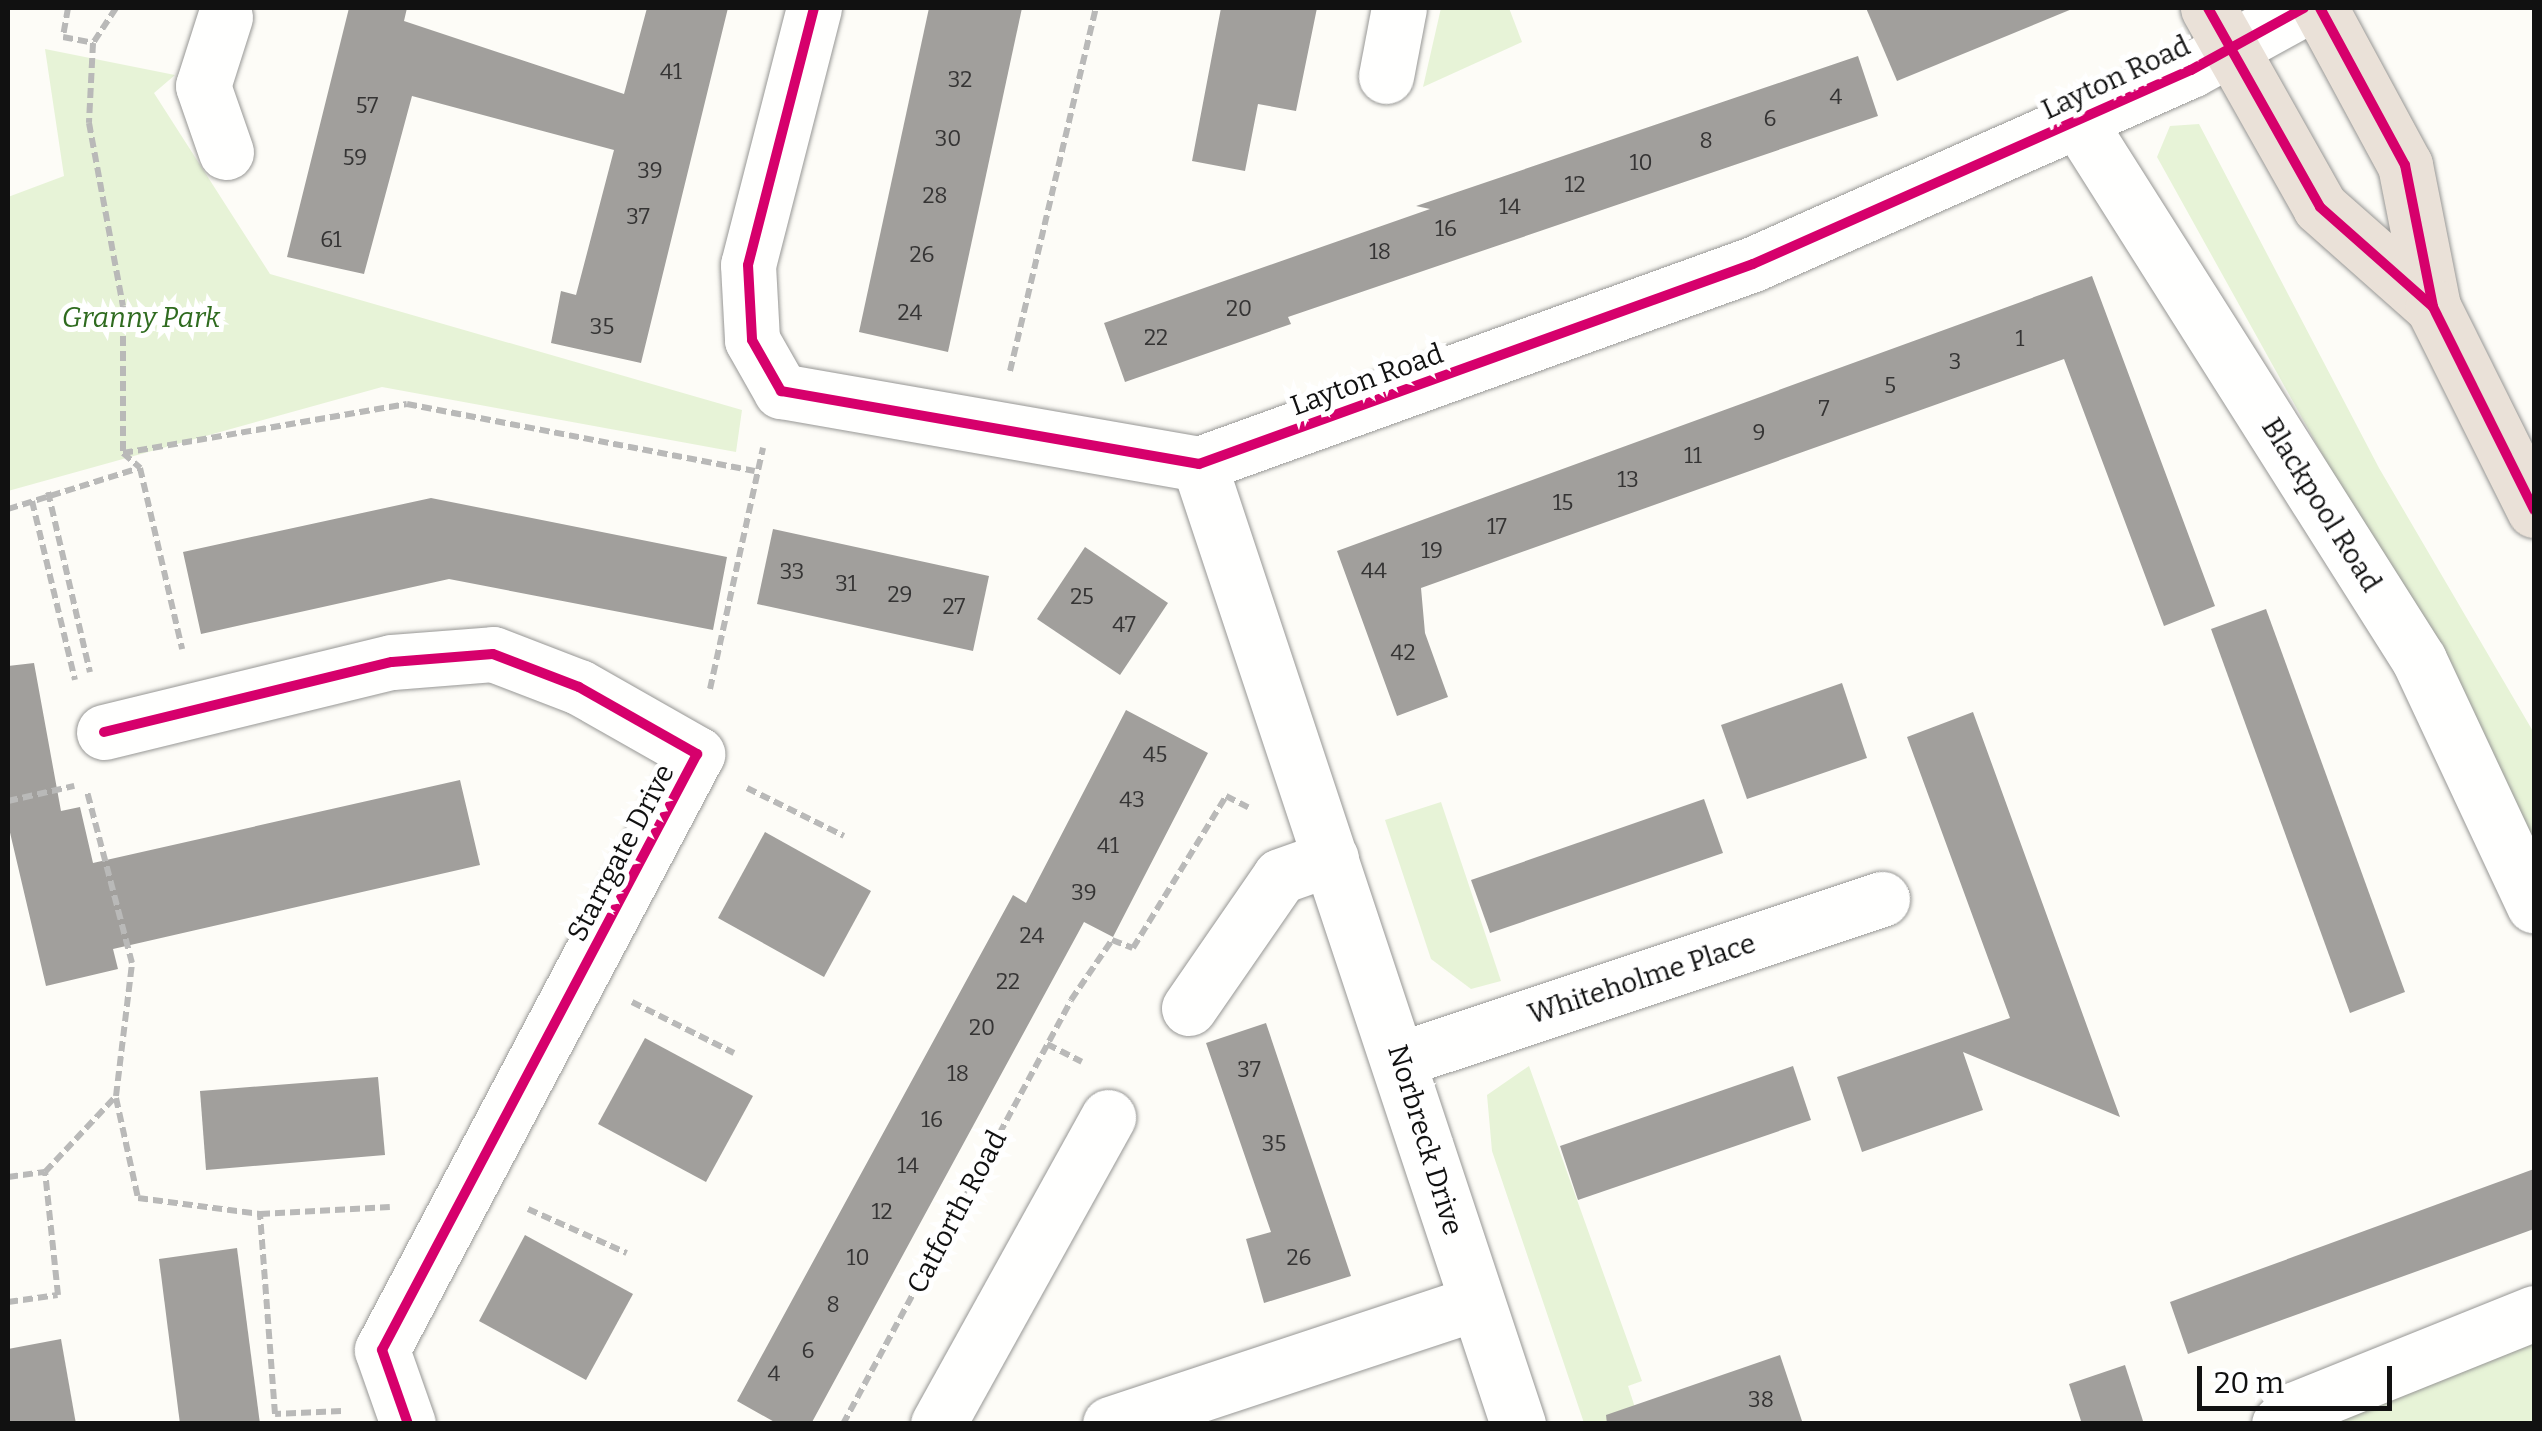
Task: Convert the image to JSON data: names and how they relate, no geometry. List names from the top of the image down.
{
  "streets": {
    "street": [
      "Layton Road",
      "Blackpool Road",
      "Starrgate Drive",
      "Whiteholme Place",
      "Norbreck Drive"
    ],
    "path": ["Catforth Road"]
  },
  "crossings": [
    ["Layton Road", "Blackpool Road"],
    ["Layton Road", "Norbreck Drive"],
    ["Whiteholme Place", "Norbreck Drive"]
  ],
  "parks": ["Granny Park"],
  "house_numbers": [
    "41",
    "32",
    "4",
    "57",
    "6",
    "30",
    "8",
    "59",
    "10",
    "39",
    "12",
    "28",
    "14",
    "37",
    "16",
    "61",
    "18",
    "26",
    "20",
    "24",
    "35",
    "22",
    "1",
    "3",
    "5",
    "7",
    "9",
    "11",
    "13",
    "15",
    "17",
    "19",
    "44",
    "33",
    "31",
    "29",
    "25",
    "27",
    "47",
    "42",
    "45",
    "43",
    "41",
    "39",
    "24",
    "22",
    "20",
    "37",
    "18",
    "16",
    "35",
    "14",
    "12",
    "10",
    "26",
    "8",
    "6",
    "4",
    "38"
  ],
  "scale_bar": "20 m"
}
